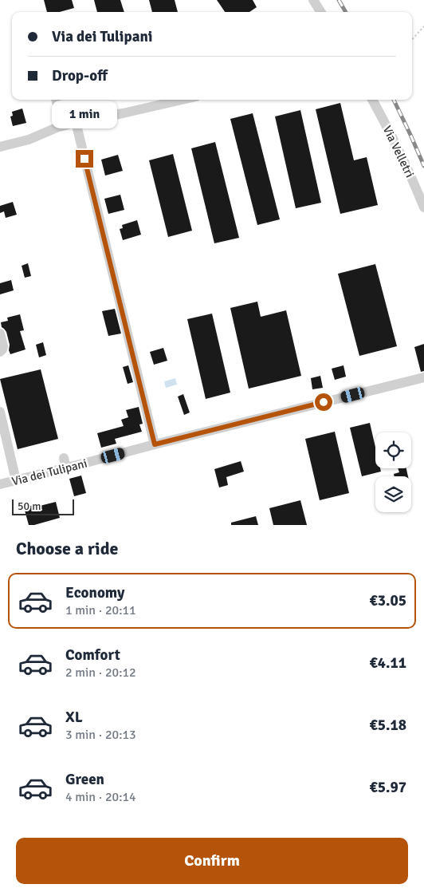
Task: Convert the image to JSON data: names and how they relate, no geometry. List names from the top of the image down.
{
  "streets": {
    "street": ["Via Velletri", "Via dei Tulipani"]
  },
  "scale_bar": "50 m",
  "page": {
    "banner": ["Via dei Tulipani", "Drop-off"],
    "bubble": "1 min",
    "scale": "50 m",
    "heading": "Choose a ride",
    "list": [
      {
        "name": "Economy",
        "note": "1 min · 20:11",
        "value": "€3.05"
      },
      {
        "name": "Comfort",
        "note": "2 min · 20:12",
        "value": "€4.11"
      },
      {
        "name": "XL",
        "note": "3 min · 20:13",
        "value": "€5.18"
      },
      {
        "name": "Green",
        "note": "4 min · 20:14",
        "value": "€5.97"
      }
    ],
    "buttons": "Confirm"
  }
}
